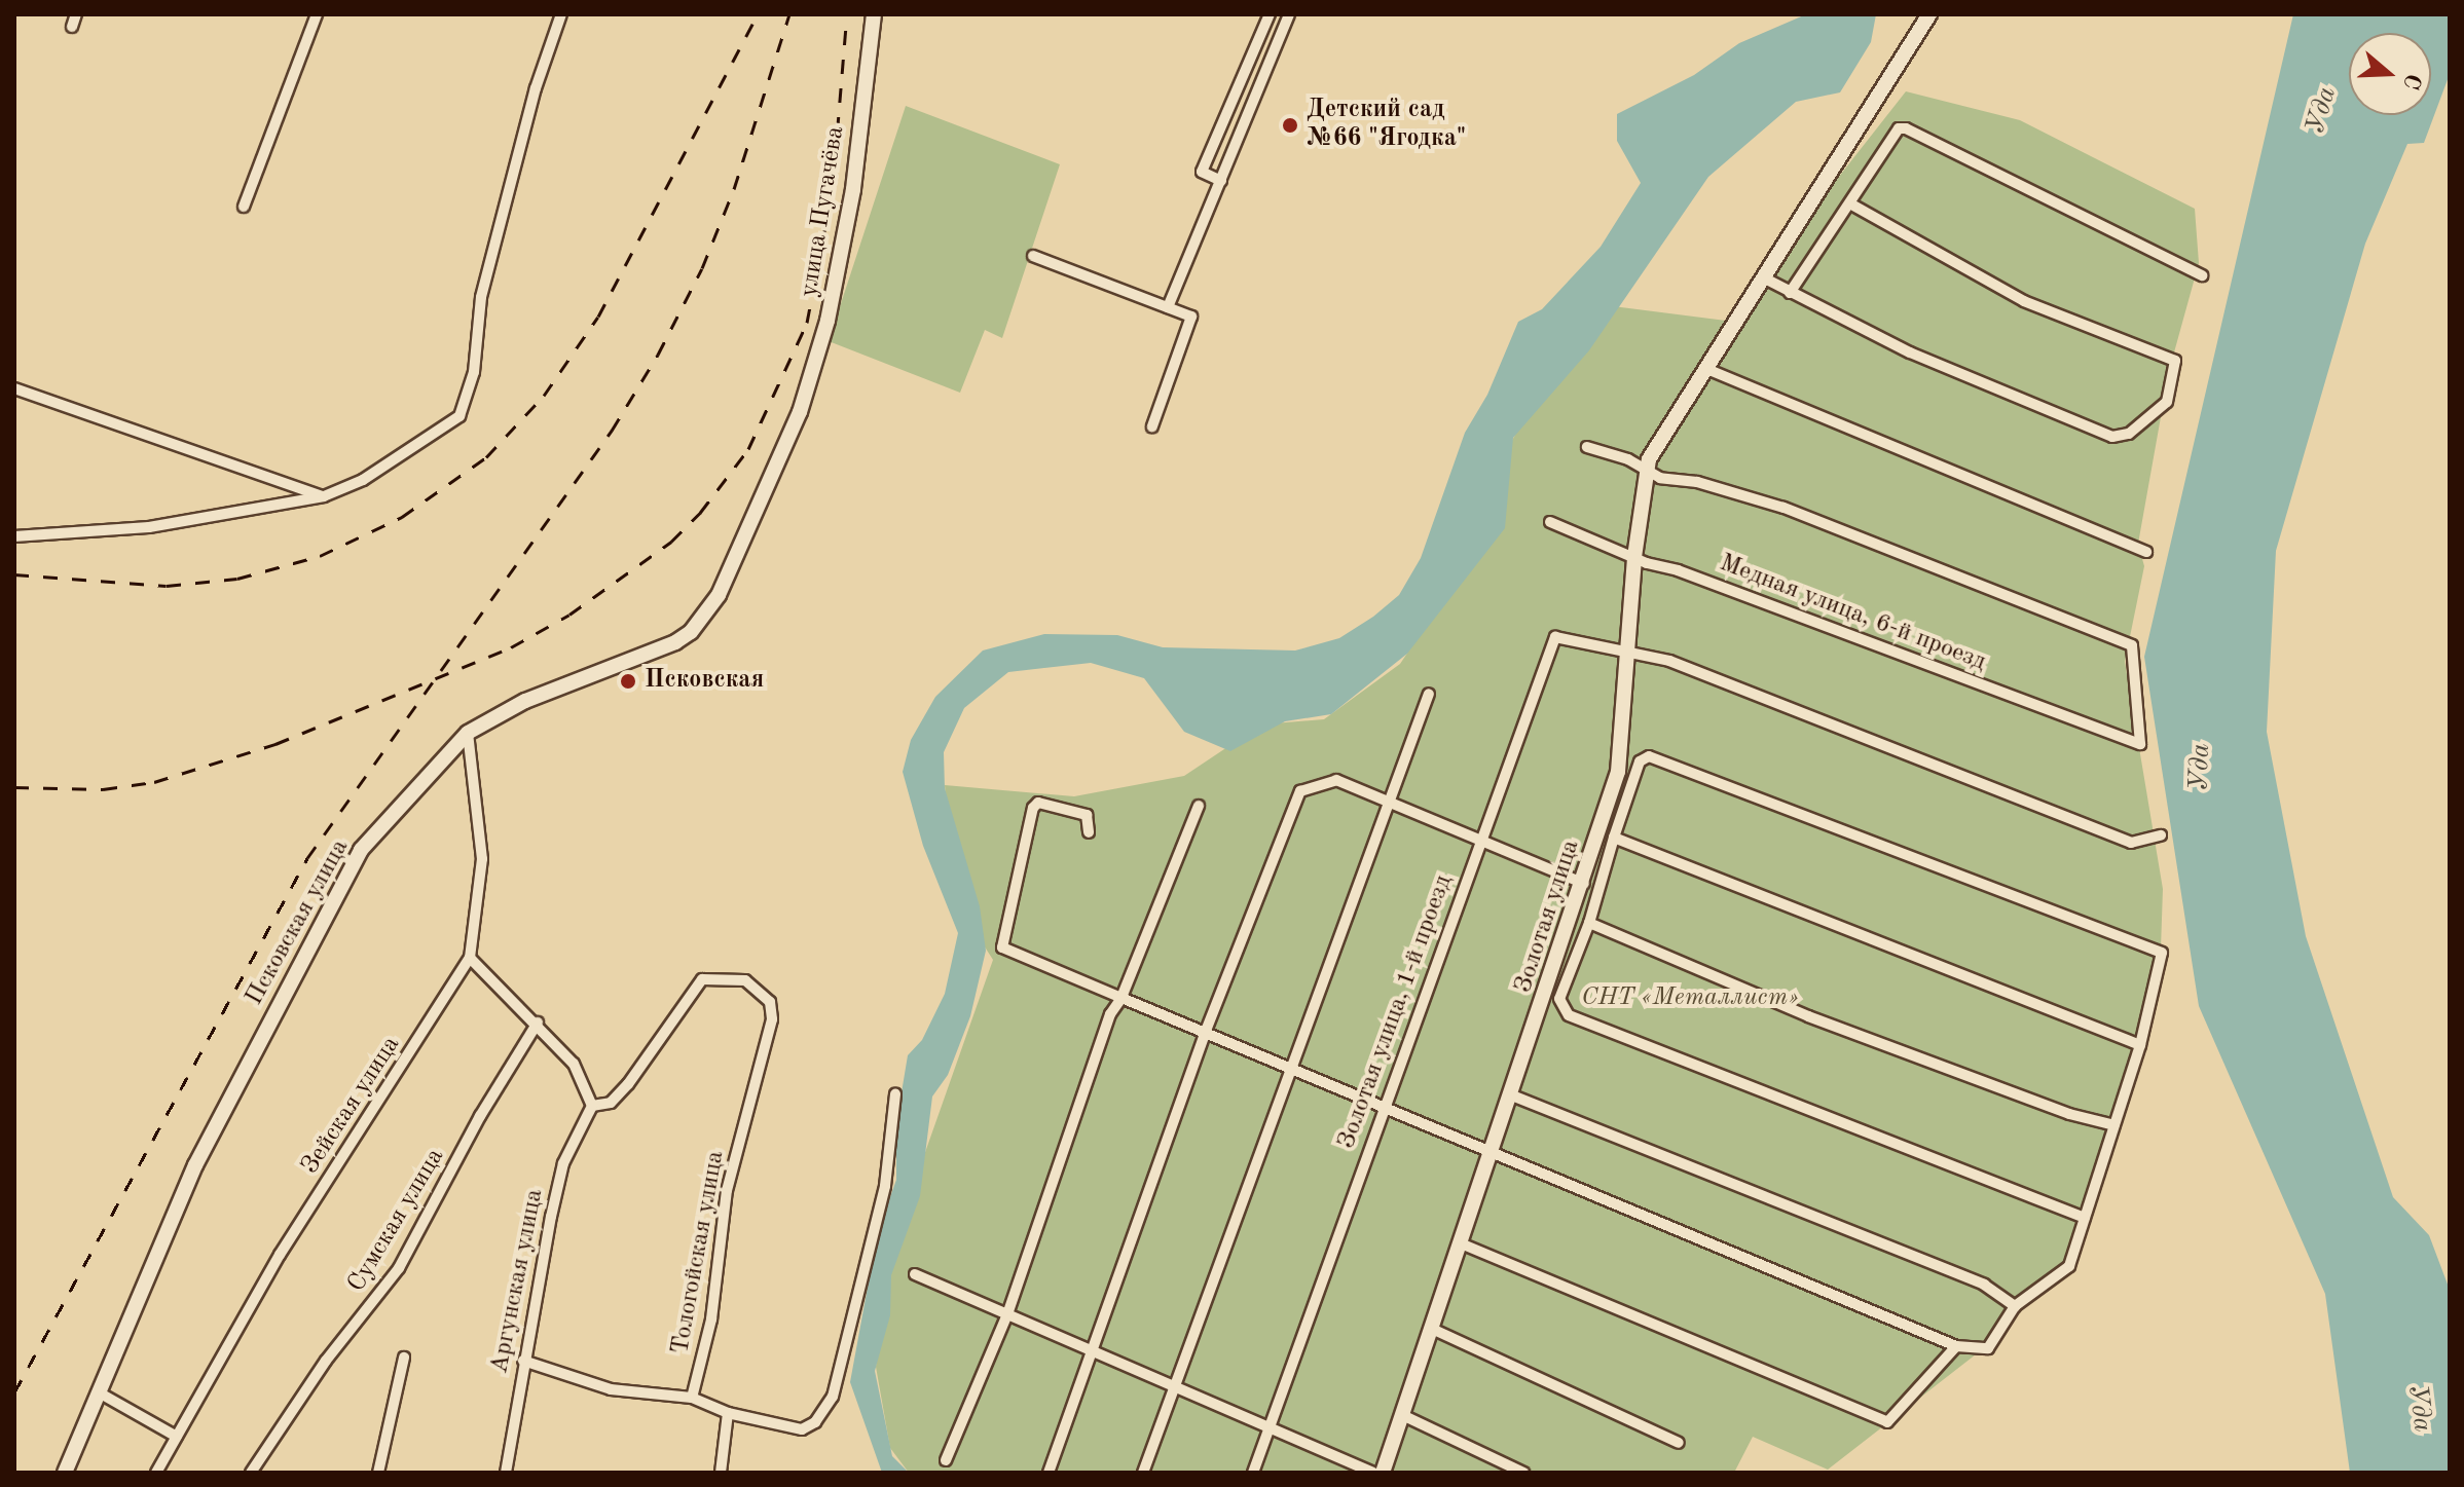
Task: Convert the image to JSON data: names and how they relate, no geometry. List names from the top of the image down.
{
  "streets": {
    "street": [
      "улица Пугачёва",
      "Медная улица, 6-й проезд",
      "Золотая улица",
      "Псковская улица",
      "Золотая улица, 1-й проезд",
      "Зейская улица",
      "Сумская улица",
      "Тологойская улица",
      "Аргунская улица"
    ]
  },
  "crossings": [
    ["улица Пугачёва", "Псковская улица"],
    ["Медная улица, 6-й проезд", "Золотая улица"],
    ["Золотая улица", "Золотая улица, 1-й проезд"],
    ["Псковская улица", "Зейская улица"],
    ["Тологойская улица", "Аргунская улица"]
  ],
  "water": ["Уда"],
  "parks": ["СНТ «Металлист»"],
  "places": ["Детский сад №66 \"Ягодка\"", "Псковская"],
  "north": "right"
}
